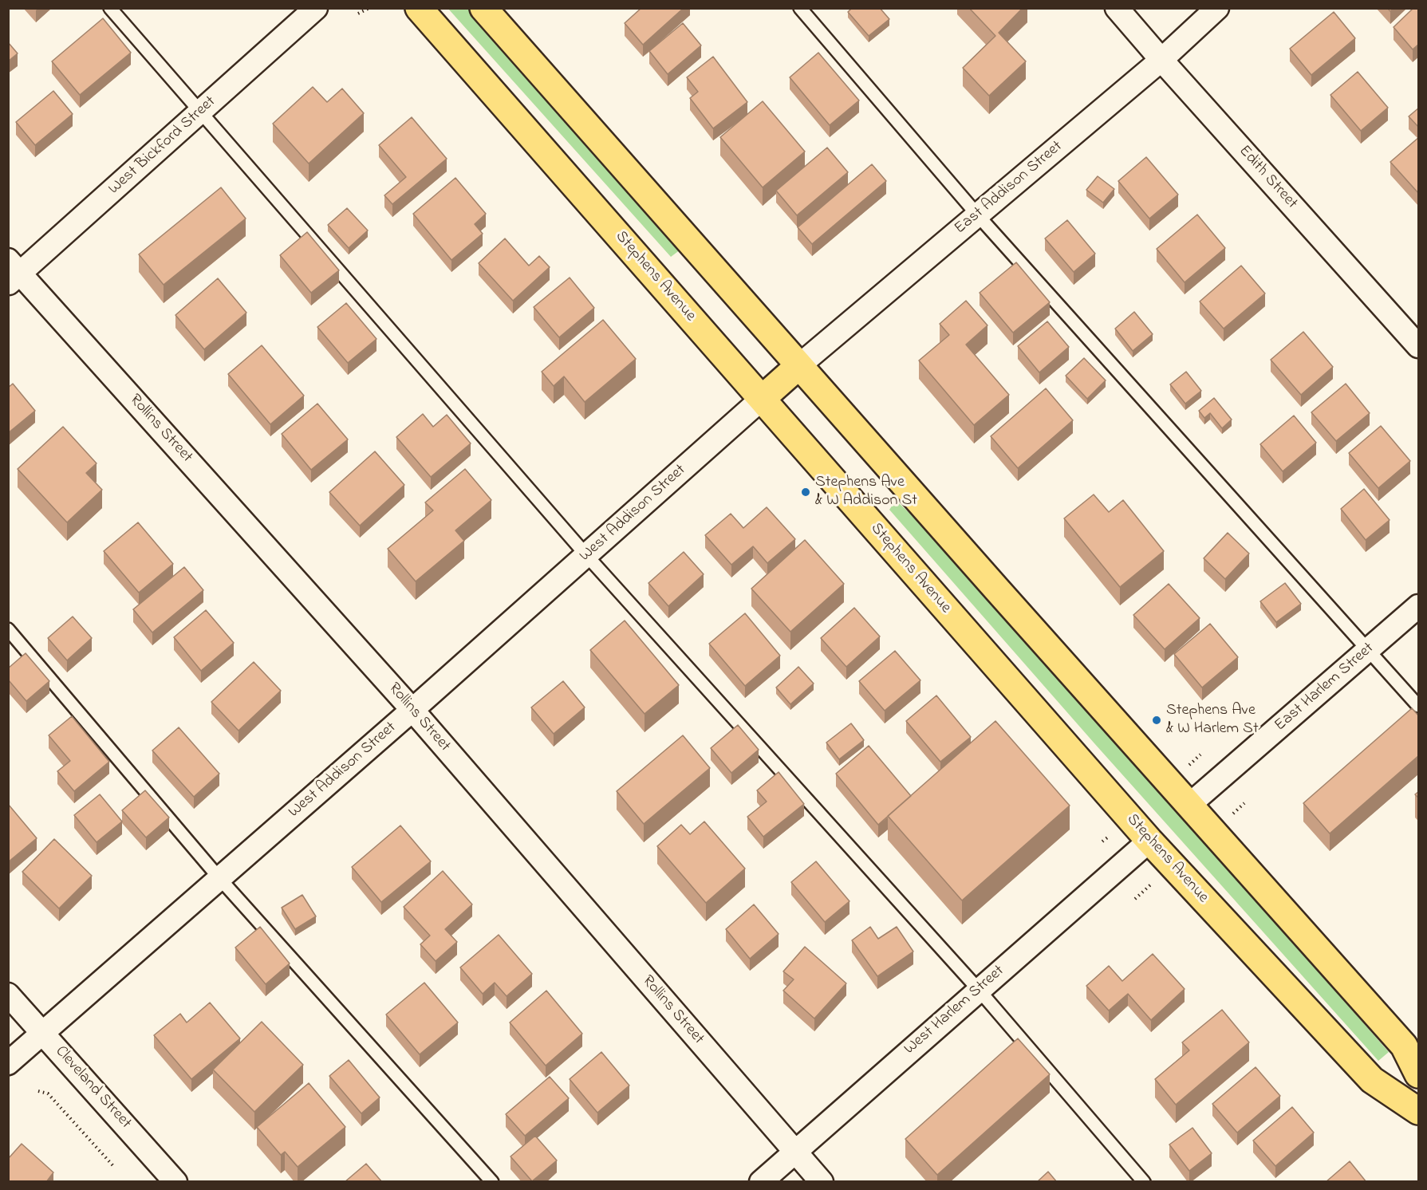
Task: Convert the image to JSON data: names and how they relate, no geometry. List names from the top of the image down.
{
  "streets": {
    "main road": ["Stephens Avenue"],
    "street": [
      "West Bickford Street",
      "Edith Street",
      "East Addison Street",
      "Rollins Street",
      "West Addison Street",
      "East Harlem Street",
      "West Harlem Street",
      "Cleveland Street"
    ]
  },
  "crossings": [
    ["West Bickford Street", "Rollins Street"],
    ["Edith Street", "East Addison Street"],
    ["Stephens Avenue", "West Addison Street"],
    ["Stephens Avenue", "West Harlem Street"],
    ["Rollins Street", "West Addison Street"],
    ["Rollins Street", "West Harlem Street"],
    ["West Addison Street", "Cleveland Street"]
  ],
  "places": ["Stephens Ave & W Addison St", "Stephens Ave & W Harlem St"]
}
